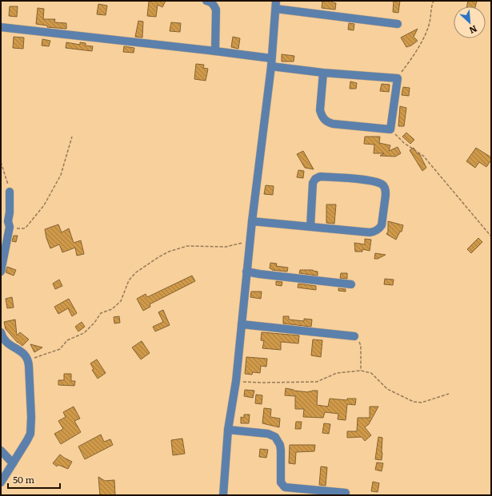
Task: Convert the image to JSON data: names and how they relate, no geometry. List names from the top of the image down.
{
  "scale_bar": "50 m",
  "north": "bottom right"
}
